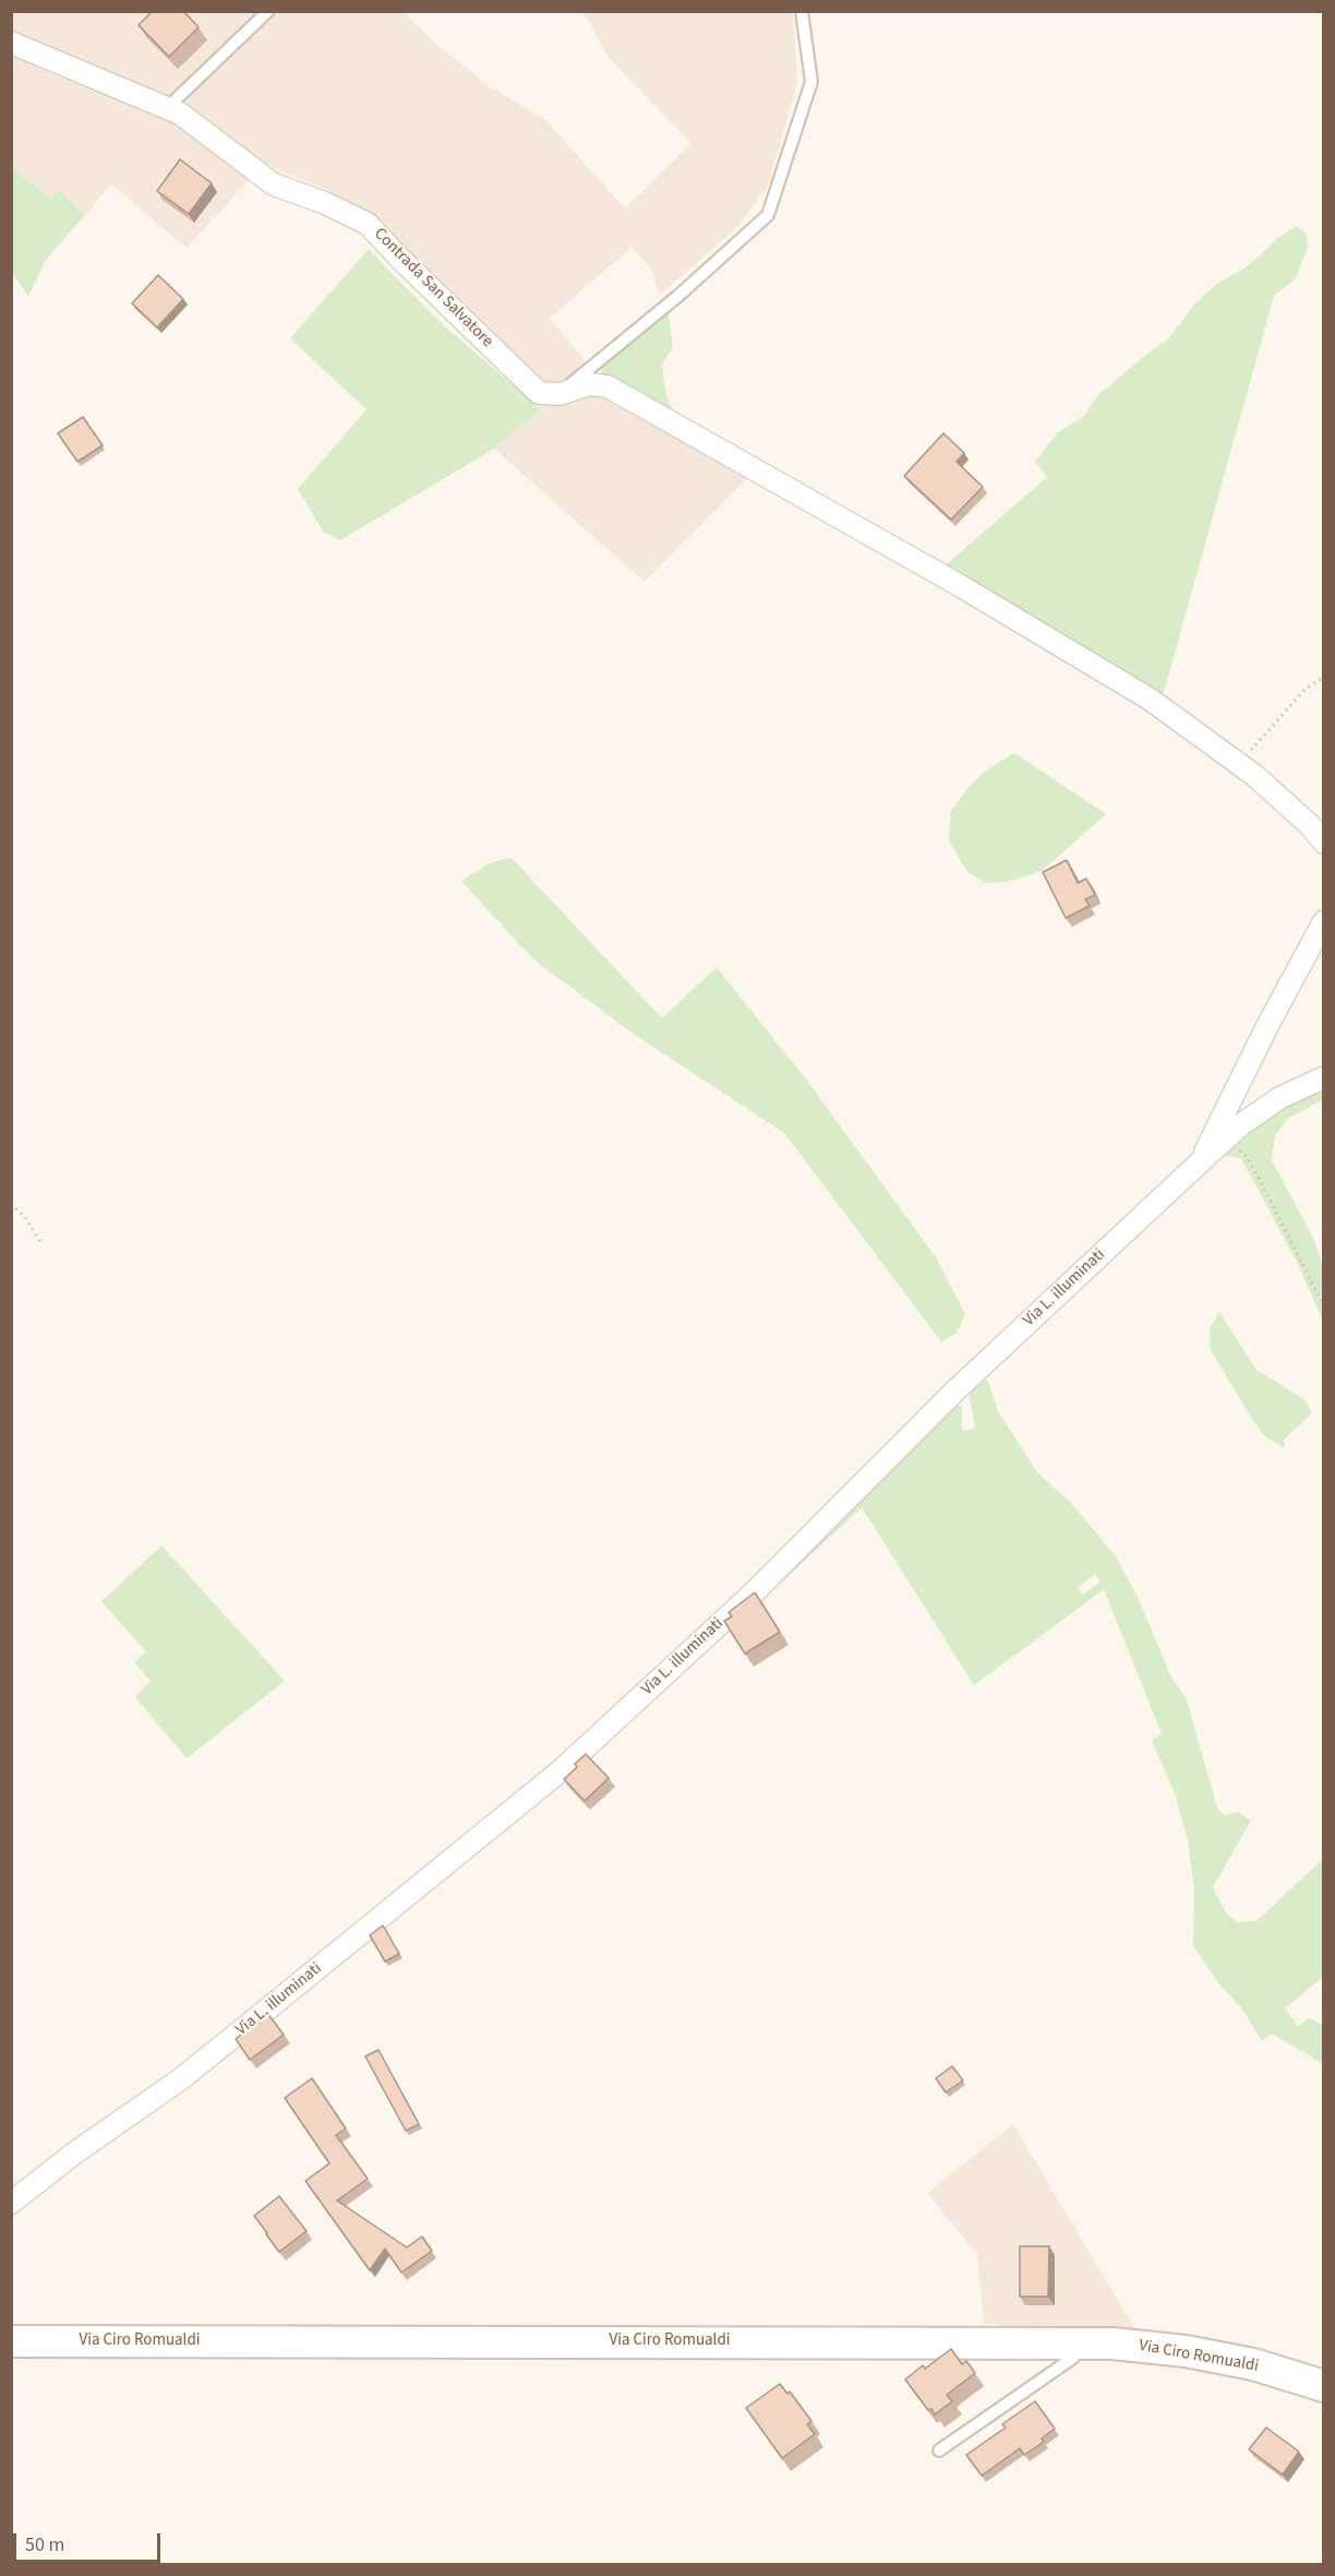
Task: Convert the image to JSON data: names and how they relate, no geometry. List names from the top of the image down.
{
  "streets": {
    "main road": ["Via Ciro Romualdi"],
    "street": ["Contrada San Salvatore", "Via L. illuminati"]
  },
  "scale_bar": "50 m"
}
